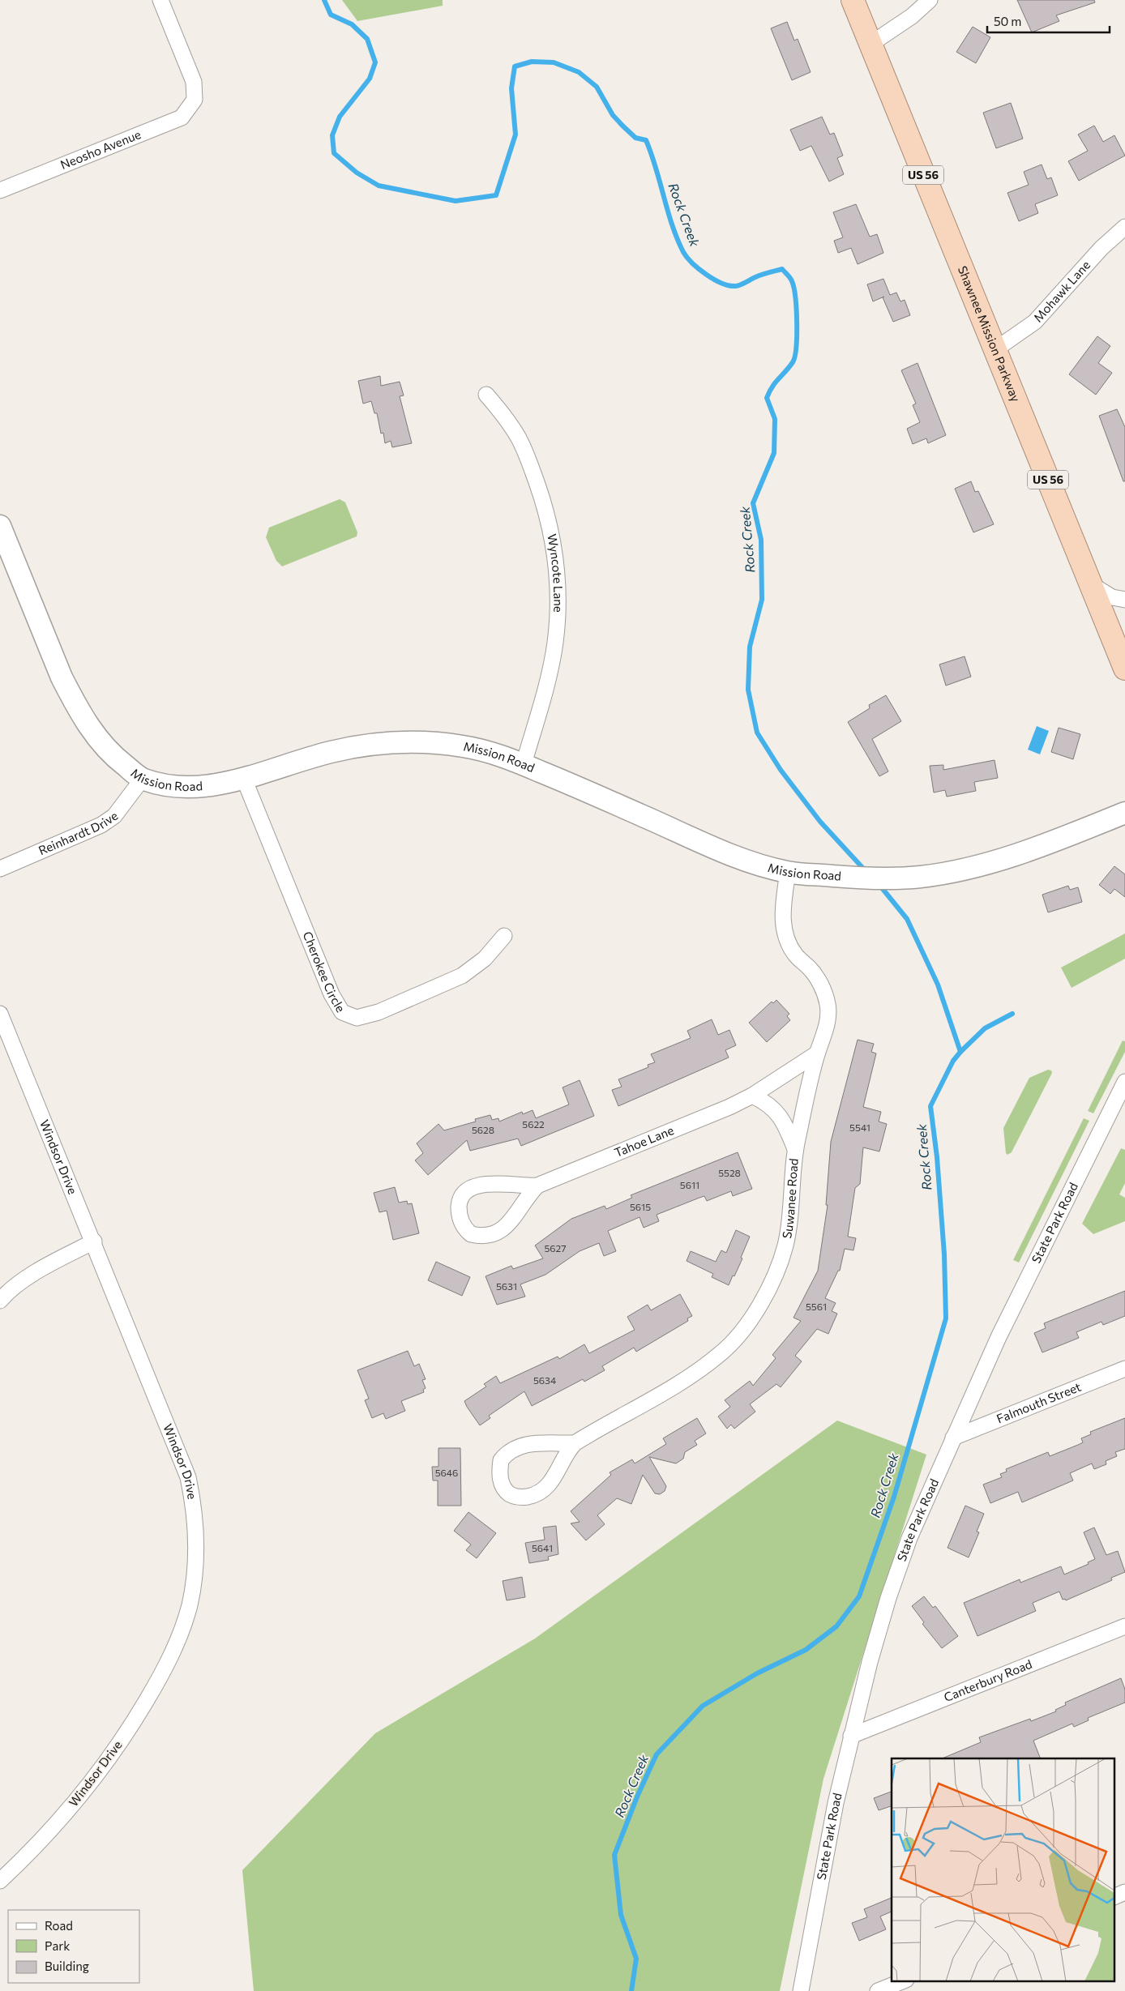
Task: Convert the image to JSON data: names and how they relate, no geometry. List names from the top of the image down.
{
  "streets": {
    "highway": ["US 56", "Shawnee Mission Parkway"],
    "main road": ["Mission Road"],
    "street": [
      "Neosho Avenue",
      "Mohawk Lane",
      "Wyncote Lane",
      "Reinhardt Drive",
      "Cherokee Circle",
      "Tahoe Lane",
      "Windsor Drive",
      "Suwanee Road",
      "State Park Road",
      "Falmouth Street",
      "Canterbury Road"
    ]
  },
  "crossings": [
    ["Mohawk Lane", "Shawnee Mission Parkway"],
    ["Wyncote Lane", "Mission Road"],
    ["Mission Road", "Reinhardt Drive"],
    ["Mission Road", "Cherokee Circle"],
    ["Mission Road", "Suwanee Road"],
    ["Tahoe Lane", "Suwanee Road"],
    ["State Park Road", "Falmouth Street"],
    ["State Park Road", "Canterbury Road"]
  ],
  "water": ["Rock Creek"],
  "house_numbers": [
    "5622",
    "5541",
    "5628",
    "5528",
    "5611",
    "5615",
    "5627",
    "5631",
    "5561",
    "5634",
    "5646",
    "5641"
  ],
  "legend": ["Road", "Park", "Building"],
  "scale_bar": "50 m"
}
